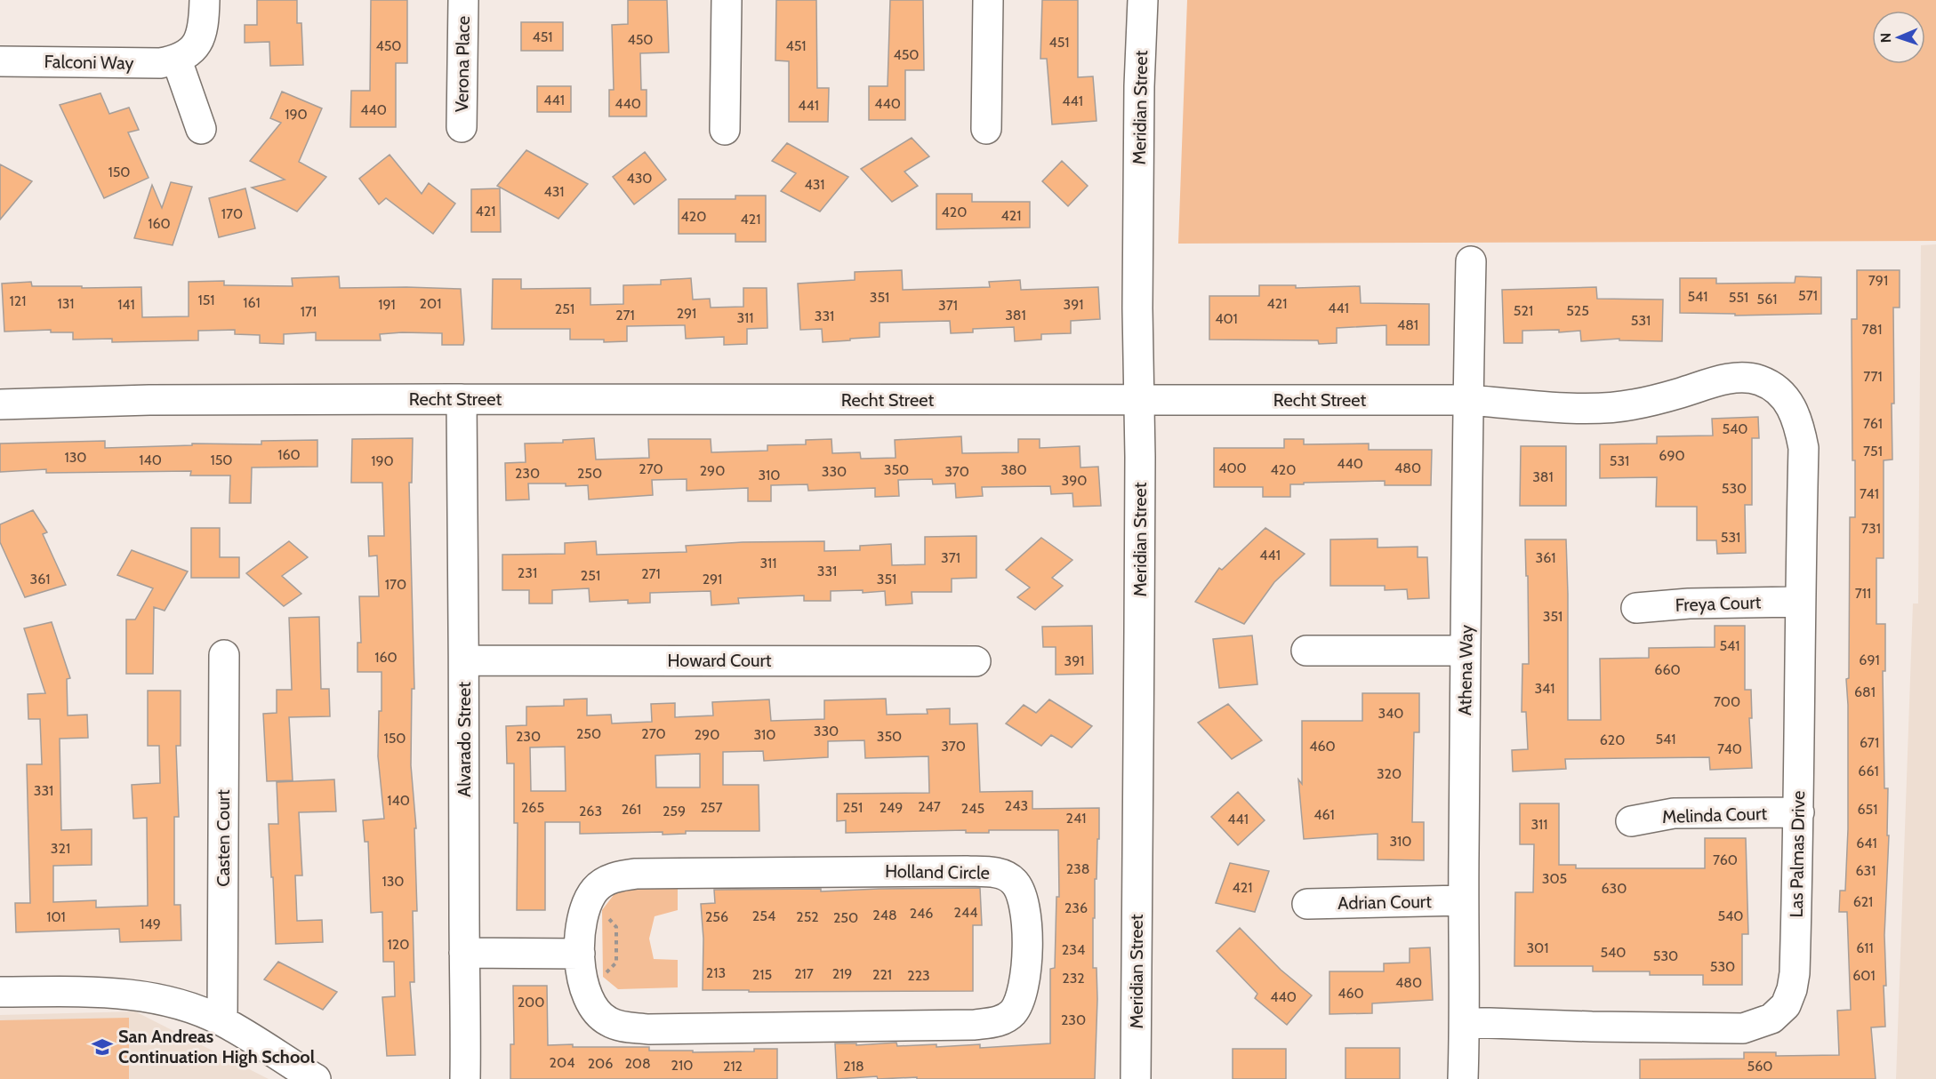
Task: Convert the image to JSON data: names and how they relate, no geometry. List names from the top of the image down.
{
  "streets": {
    "street": [
      "Falconi Way",
      "Verona Place",
      "Meridian Street",
      "Recht Street",
      "Freya Court",
      "Howard Court",
      "Athena Way",
      "Alvarado Street",
      "Melinda Court",
      "Casten Court",
      "Las Palmas Drive",
      "Holland Circle",
      "Adrian Court"
    ]
  },
  "crossings": [
    ["Meridian Street", "Recht Street"],
    ["Recht Street", "Athena Way"],
    ["Recht Street", "Alvarado Street"],
    ["Recht Street", "Las Palmas Drive"],
    ["Freya Court", "Las Palmas Drive"],
    ["Howard Court", "Alvarado Street"],
    ["Athena Way", "Las Palmas Drive"],
    ["Athena Way", "Adrian Court"],
    ["Melinda Court", "Las Palmas Drive"]
  ],
  "places": {
    "school or university": ["San Andreas Continuation High School"]
  },
  "house_numbers": [
    "451",
    "450",
    "451",
    "450",
    "451",
    "450",
    "441",
    "441",
    "440",
    "440",
    "441",
    "440",
    "190",
    "150",
    "430",
    "431",
    "431",
    "421",
    "420",
    "170",
    "421",
    "420",
    "421",
    "160",
    "791",
    "571",
    "541",
    "351",
    "551",
    "561",
    "151",
    "121",
    "161",
    "131",
    "201",
    "421",
    "141",
    "191",
    "391",
    "371",
    "441",
    "251",
    "521",
    "525",
    "171",
    "291",
    "271",
    "381",
    "331",
    "311",
    "401",
    "531",
    "481",
    "781",
    "771",
    "761",
    "540",
    "751",
    "160",
    "690",
    "130",
    "140",
    "150",
    "190",
    "531",
    "440",
    "400",
    "480",
    "270",
    "350",
    "380",
    "420",
    "290",
    "330",
    "370",
    "230",
    "250",
    "310",
    "381",
    "390",
    "530",
    "741",
    "731",
    "531",
    "441",
    "371",
    "361",
    "311",
    "331",
    "231",
    "271",
    "251",
    "361",
    "291",
    "351",
    "170",
    "711",
    "351",
    "541",
    "160",
    "691",
    "391",
    "660",
    "341",
    "681",
    "700",
    "340",
    "330",
    "250",
    "270",
    "290",
    "310",
    "230",
    "350",
    "150",
    "541",
    "620",
    "671",
    "370",
    "460",
    "740",
    "661",
    "320",
    "331",
    "140",
    "243",
    "247",
    "265",
    "257",
    "251",
    "249",
    "245",
    "261",
    "651",
    "263",
    "259",
    "461",
    "241",
    "441",
    "311",
    "310",
    "641",
    "321",
    "760",
    "238",
    "631",
    "305",
    "130",
    "421",
    "630",
    "621",
    "236",
    "244",
    "246",
    "248",
    "254",
    "540",
    "101",
    "256",
    "252",
    "250",
    "149",
    "120",
    "301",
    "611",
    "234",
    "540",
    "530",
    "530",
    "213",
    "217",
    "219",
    "215",
    "221",
    "223",
    "601",
    "232",
    "480",
    "460",
    "440",
    "200",
    "230",
    "204",
    "206",
    "208",
    "210",
    "212",
    "218",
    "560"
  ],
  "north": "left"
}
